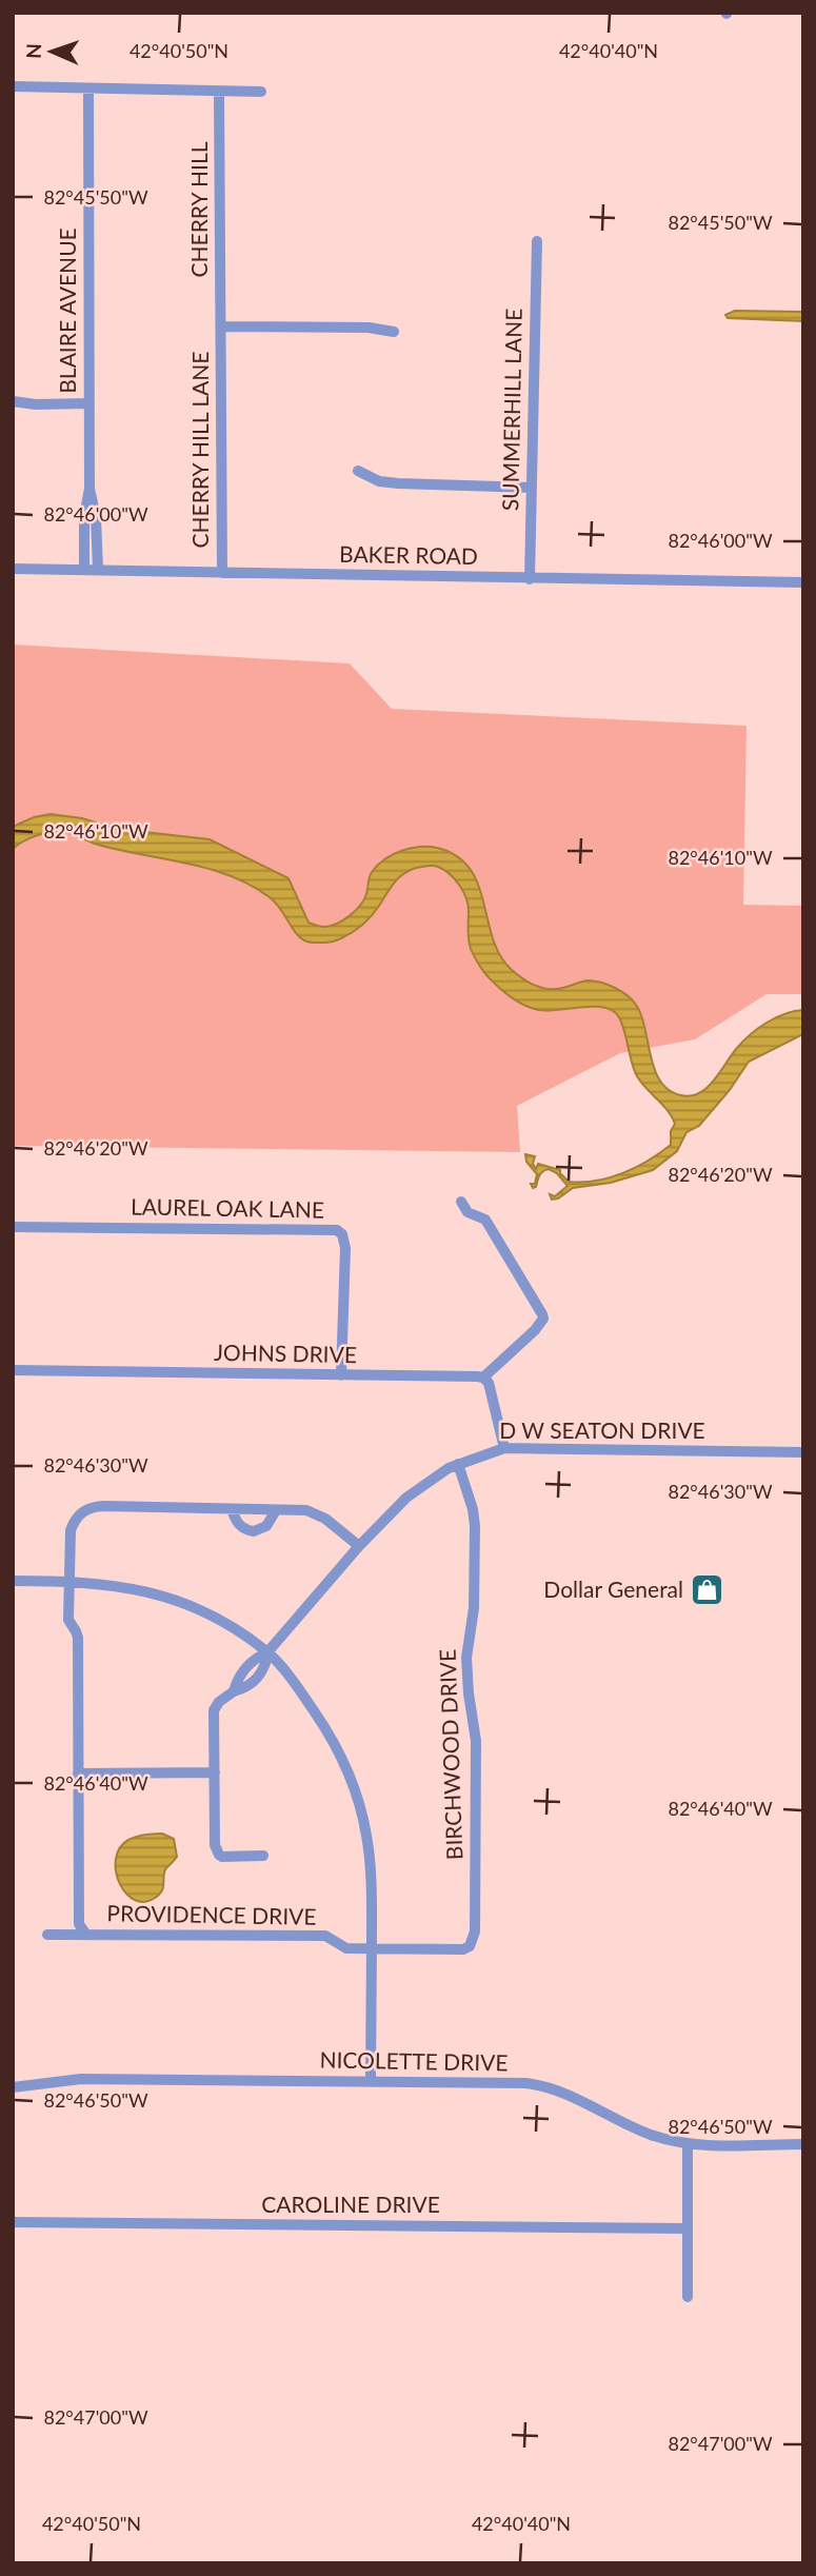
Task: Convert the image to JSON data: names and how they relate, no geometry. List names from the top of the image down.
{
  "streets": {
    "street": [
      "CHERRY HILL",
      "BLAIRE AVENUE",
      "SUMMERHILL LANE",
      "CHERRY HILL LANE",
      "BAKER ROAD",
      "LAUREL OAK LANE",
      "JOHNS DRIVE",
      "D W SEATON DRIVE",
      "BIRCHWOOD DRIVE",
      "PROVIDENCE DRIVE",
      "NICOLETTE DRIVE",
      "CAROLINE DRIVE"
    ]
  },
  "crossings": [
    ["CHERRY HILL", "CHERRY HILL LANE"],
    ["BLAIRE AVENUE", "BAKER ROAD"],
    ["SUMMERHILL LANE", "BAKER ROAD"],
    ["CHERRY HILL LANE", "BAKER ROAD"],
    ["LAUREL OAK LANE", "JOHNS DRIVE"],
    ["D W SEATON DRIVE", "BIRCHWOOD DRIVE"],
    ["BIRCHWOOD DRIVE", "PROVIDENCE DRIVE"]
  ],
  "places": {
    "shop": ["Dollar General"]
  },
  "north": "left",
  "coordinates": [
    "42°40'50\"N",
    "42°40'40\"N",
    "82°45'50\"W",
    "82°46'00\"W",
    "82°46'10\"W",
    "82°46'20\"W",
    "82°46'30\"W",
    "82°46'40\"W",
    "82°46'50\"W",
    "82°47'00\"W"
  ]
}
